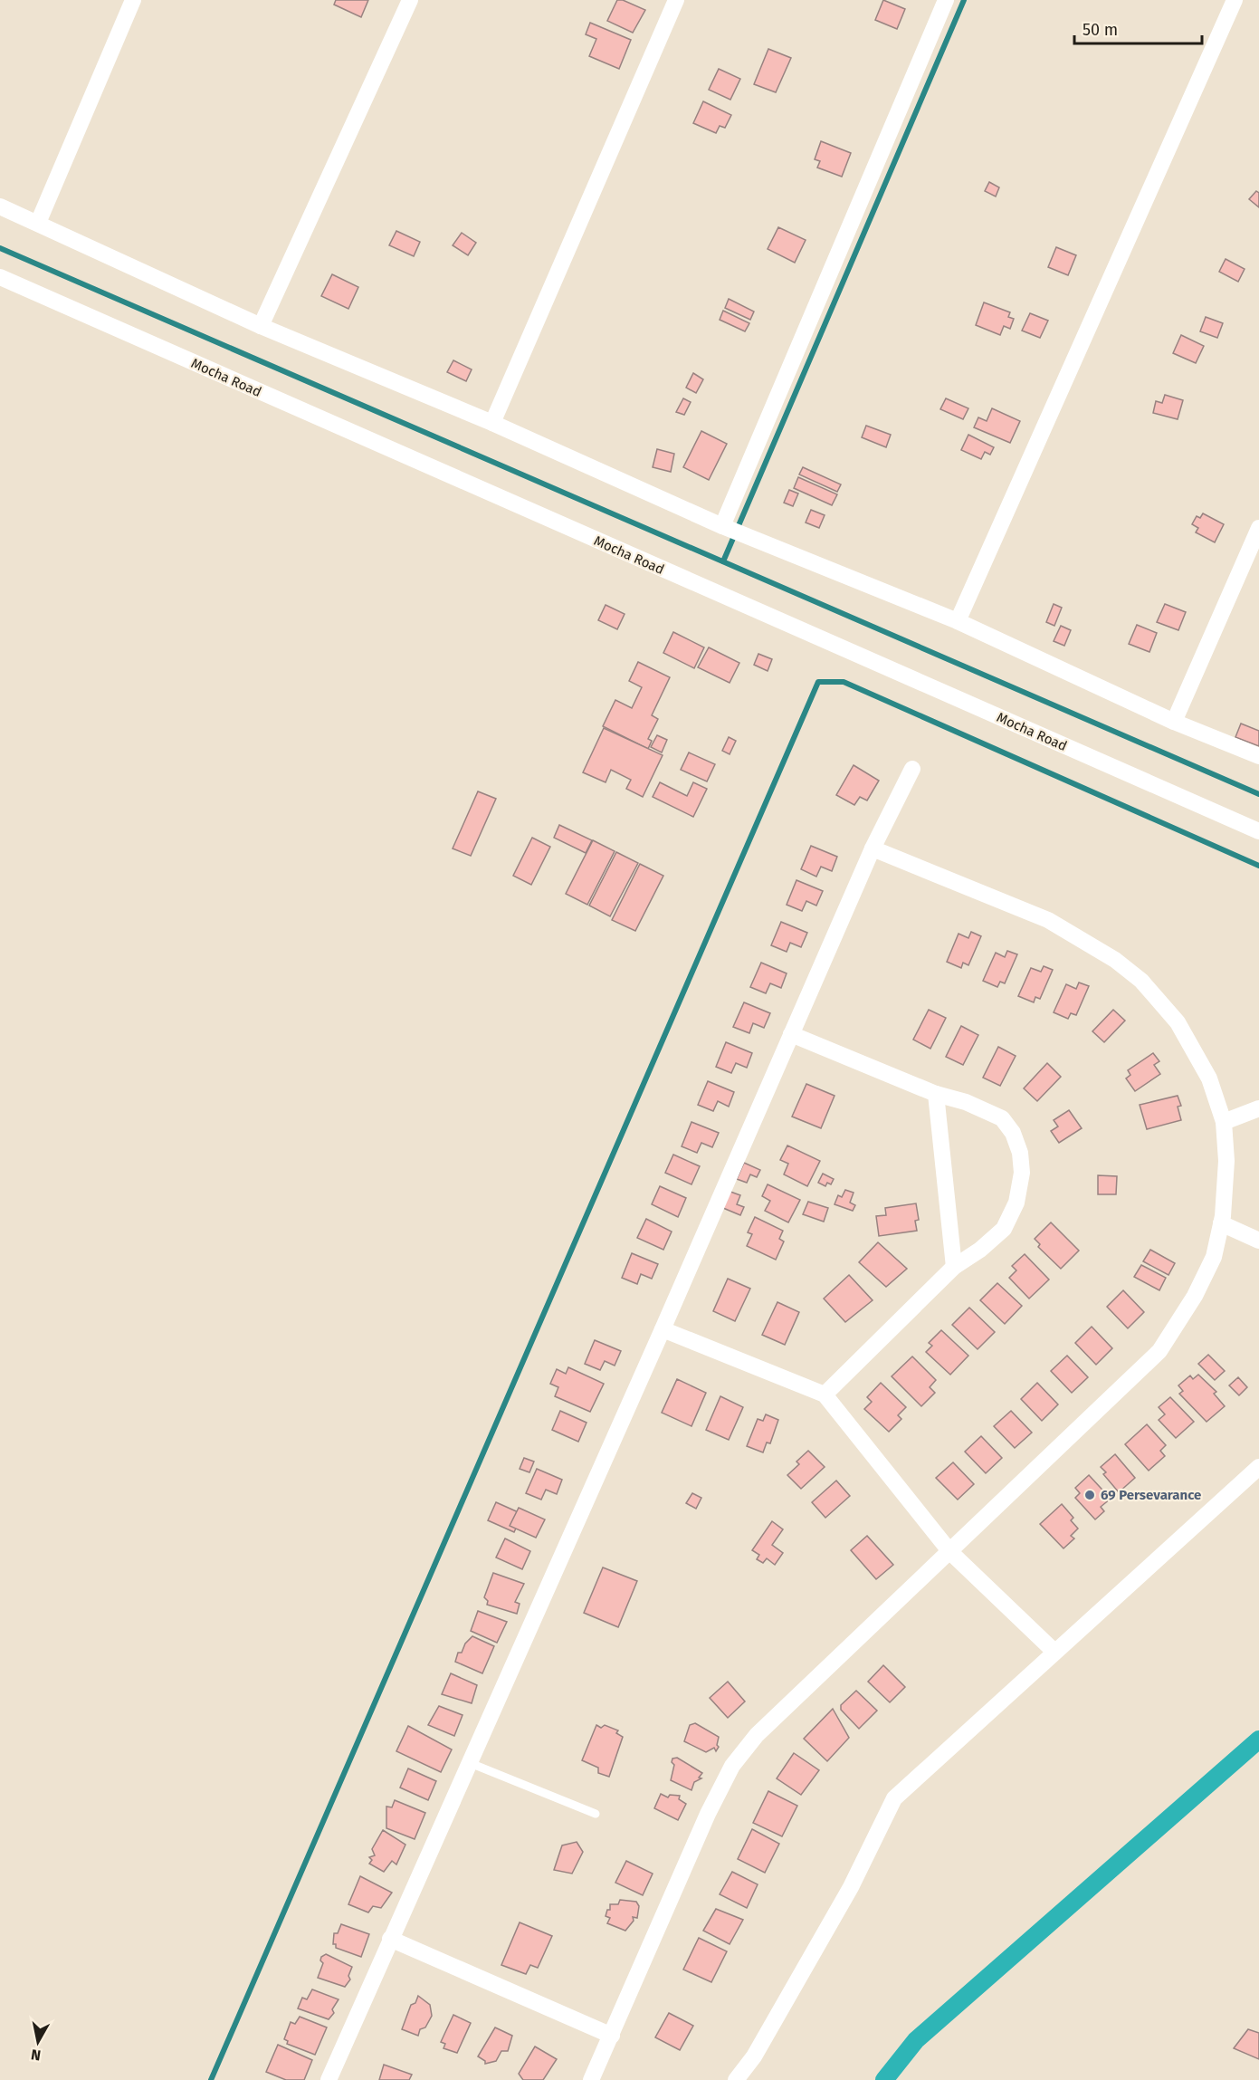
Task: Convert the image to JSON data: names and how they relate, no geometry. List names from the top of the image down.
{
  "streets": {
    "street": ["Mocha Road"]
  },
  "places": ["69 Persevarance"],
  "scale_bar": "50 m",
  "north": "bottom"
}
